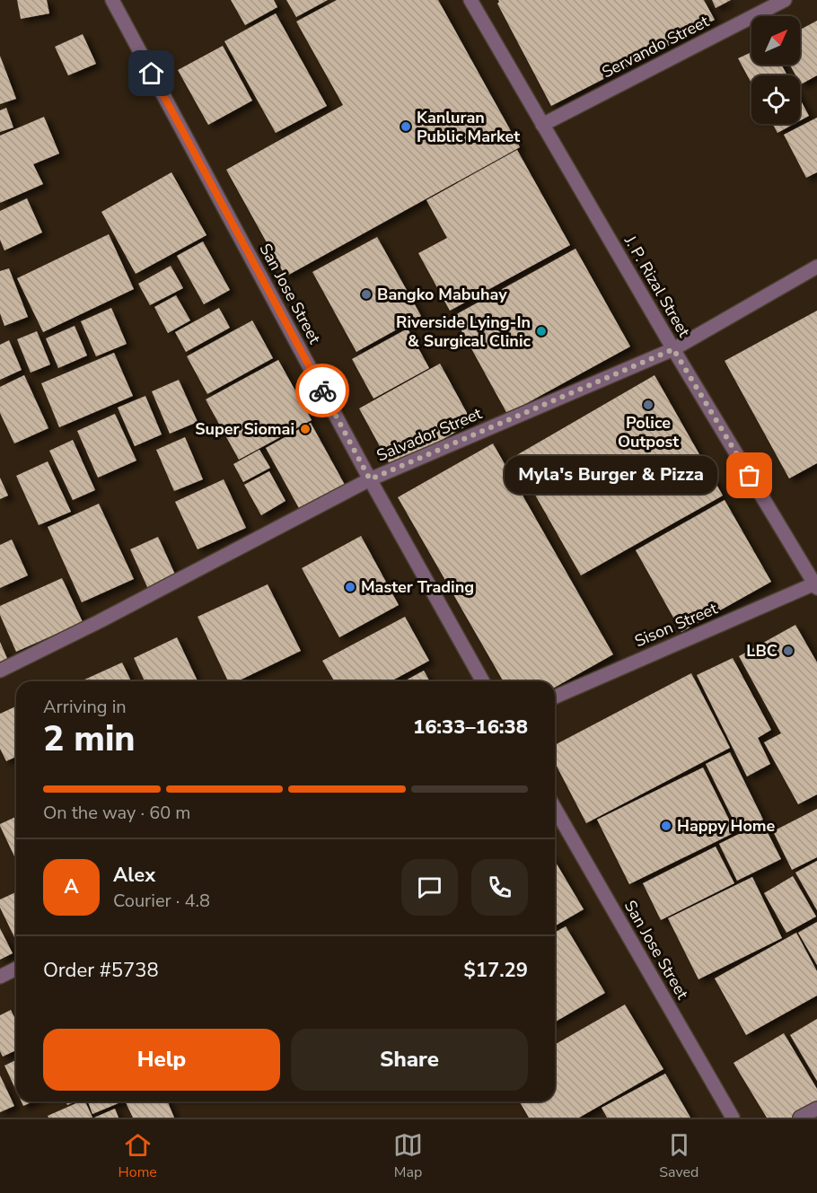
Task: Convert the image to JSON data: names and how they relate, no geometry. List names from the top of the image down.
{
  "streets": {
    "street": [
      "Servando Street",
      "J. P. Rizal Street",
      "San Jose Street",
      "Salvador Street",
      "Sison Street"
    ]
  },
  "crossings": [
    ["Servando Street", "J. P. Rizal Street"],
    ["J. P. Rizal Street", "Salvador Street"],
    ["J. P. Rizal Street", "Sison Street"],
    ["San Jose Street", "Salvador Street"]
  ],
  "places": [
    "Kanluran Public Market",
    "Bangko Mabuhay",
    "Riverside Lying-In & Surgical Clinic",
    "Police Outpost",
    "Super Siomai",
    "Myla's Burger & Pizza",
    "Master Trading",
    "LBC",
    "Happy Home"
  ],
  "north": "top right",
  "page": {
    "bubble": "Myla's Burger & Pizza",
    "heading": ["2 min", "Arriving in", "16:33–16:38"],
    "panel": [
      "Alex",
      "Courier · 4.8",
      "Order #5738",
      "$17.29"
    ],
    "bar": "On the way · 60 m",
    "round": "A",
    "buttons": ["Help", "Share"],
    "tabs": ["Home", "Map", "Saved"]
  }
}
